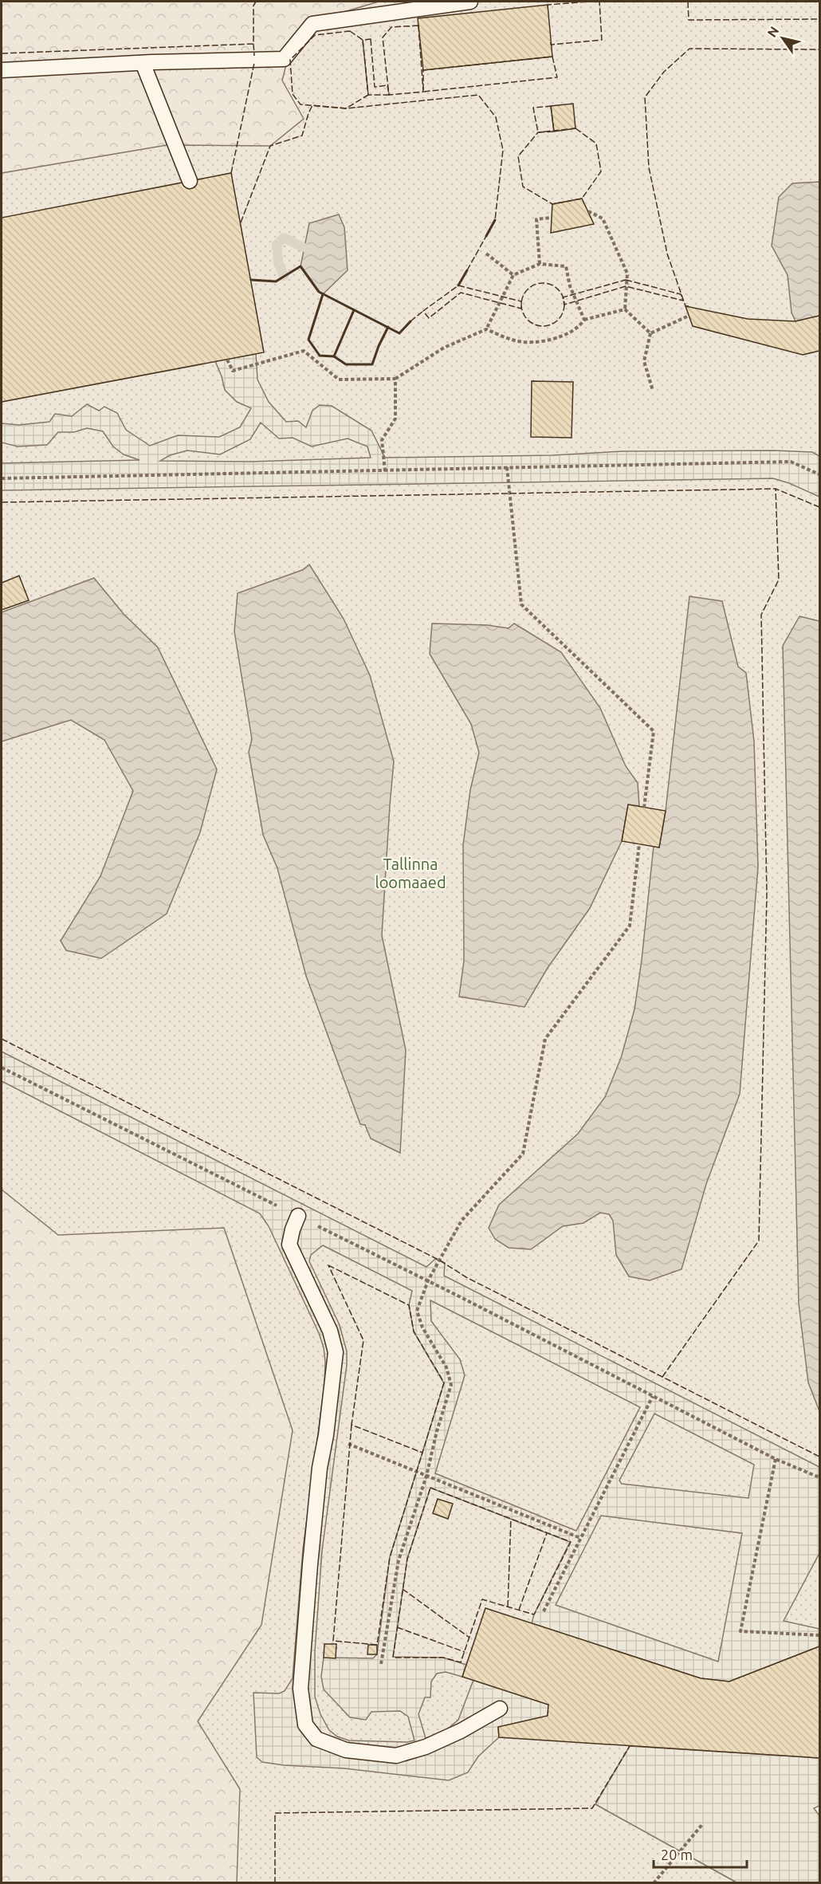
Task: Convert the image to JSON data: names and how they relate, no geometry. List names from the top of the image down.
{
  "parks": ["Tallinna loomaaed"],
  "scale_bar": "20 m",
  "north": "top left"
}
